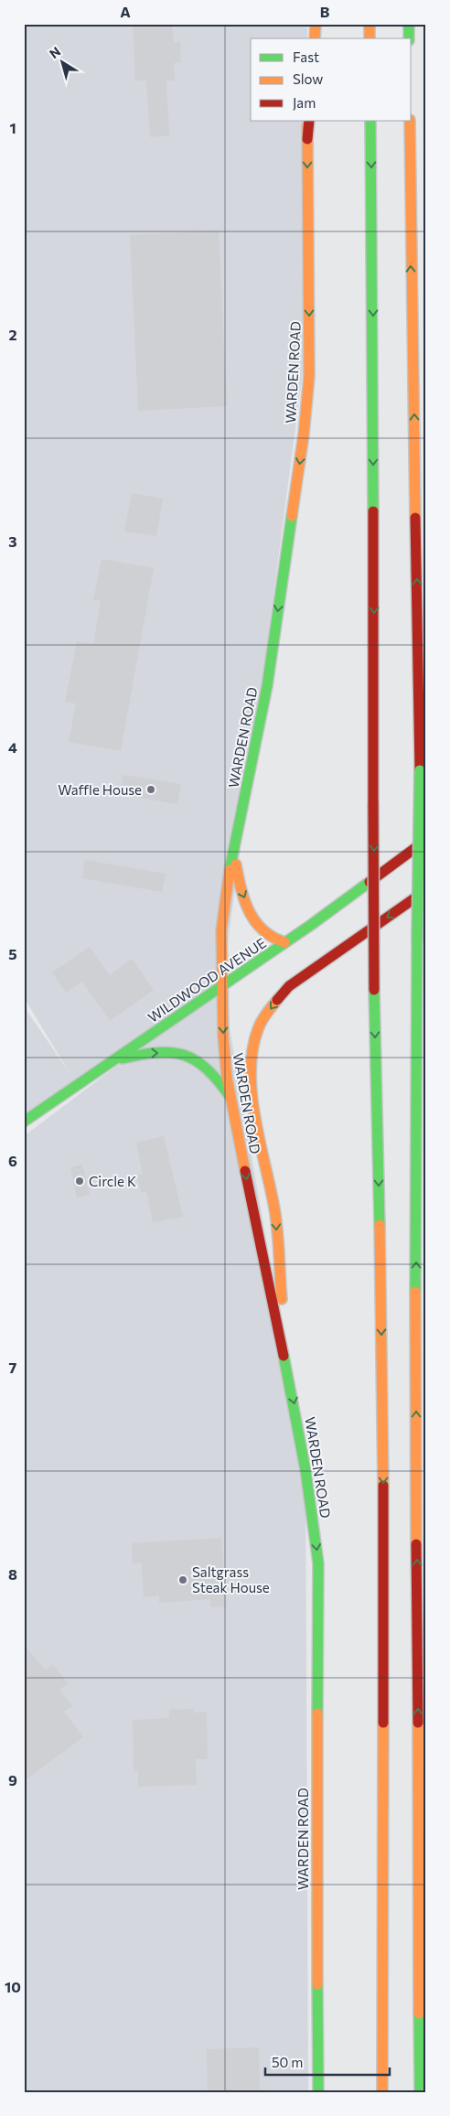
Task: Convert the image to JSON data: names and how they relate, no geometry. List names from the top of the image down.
{
  "streets": {
    "main road": ["WARDEN ROAD", "WILDWOOD AVENUE"]
  },
  "crossings": [
    ["WARDEN ROAD", "WILDWOOD AVENUE"]
  ],
  "places": ["Waffle House", "Circle K", "Saltgrass Steak House"],
  "legend": ["Fast", "Slow", "Jam"],
  "scale_bar": "50 m",
  "north": "top left",
  "grid": {
    "columns": ["A", "B"],
    "rows": [
      "1",
      "2",
      "3",
      "4",
      "5",
      "6",
      "7",
      "8",
      "9",
      "10"
    ]
  }
}
